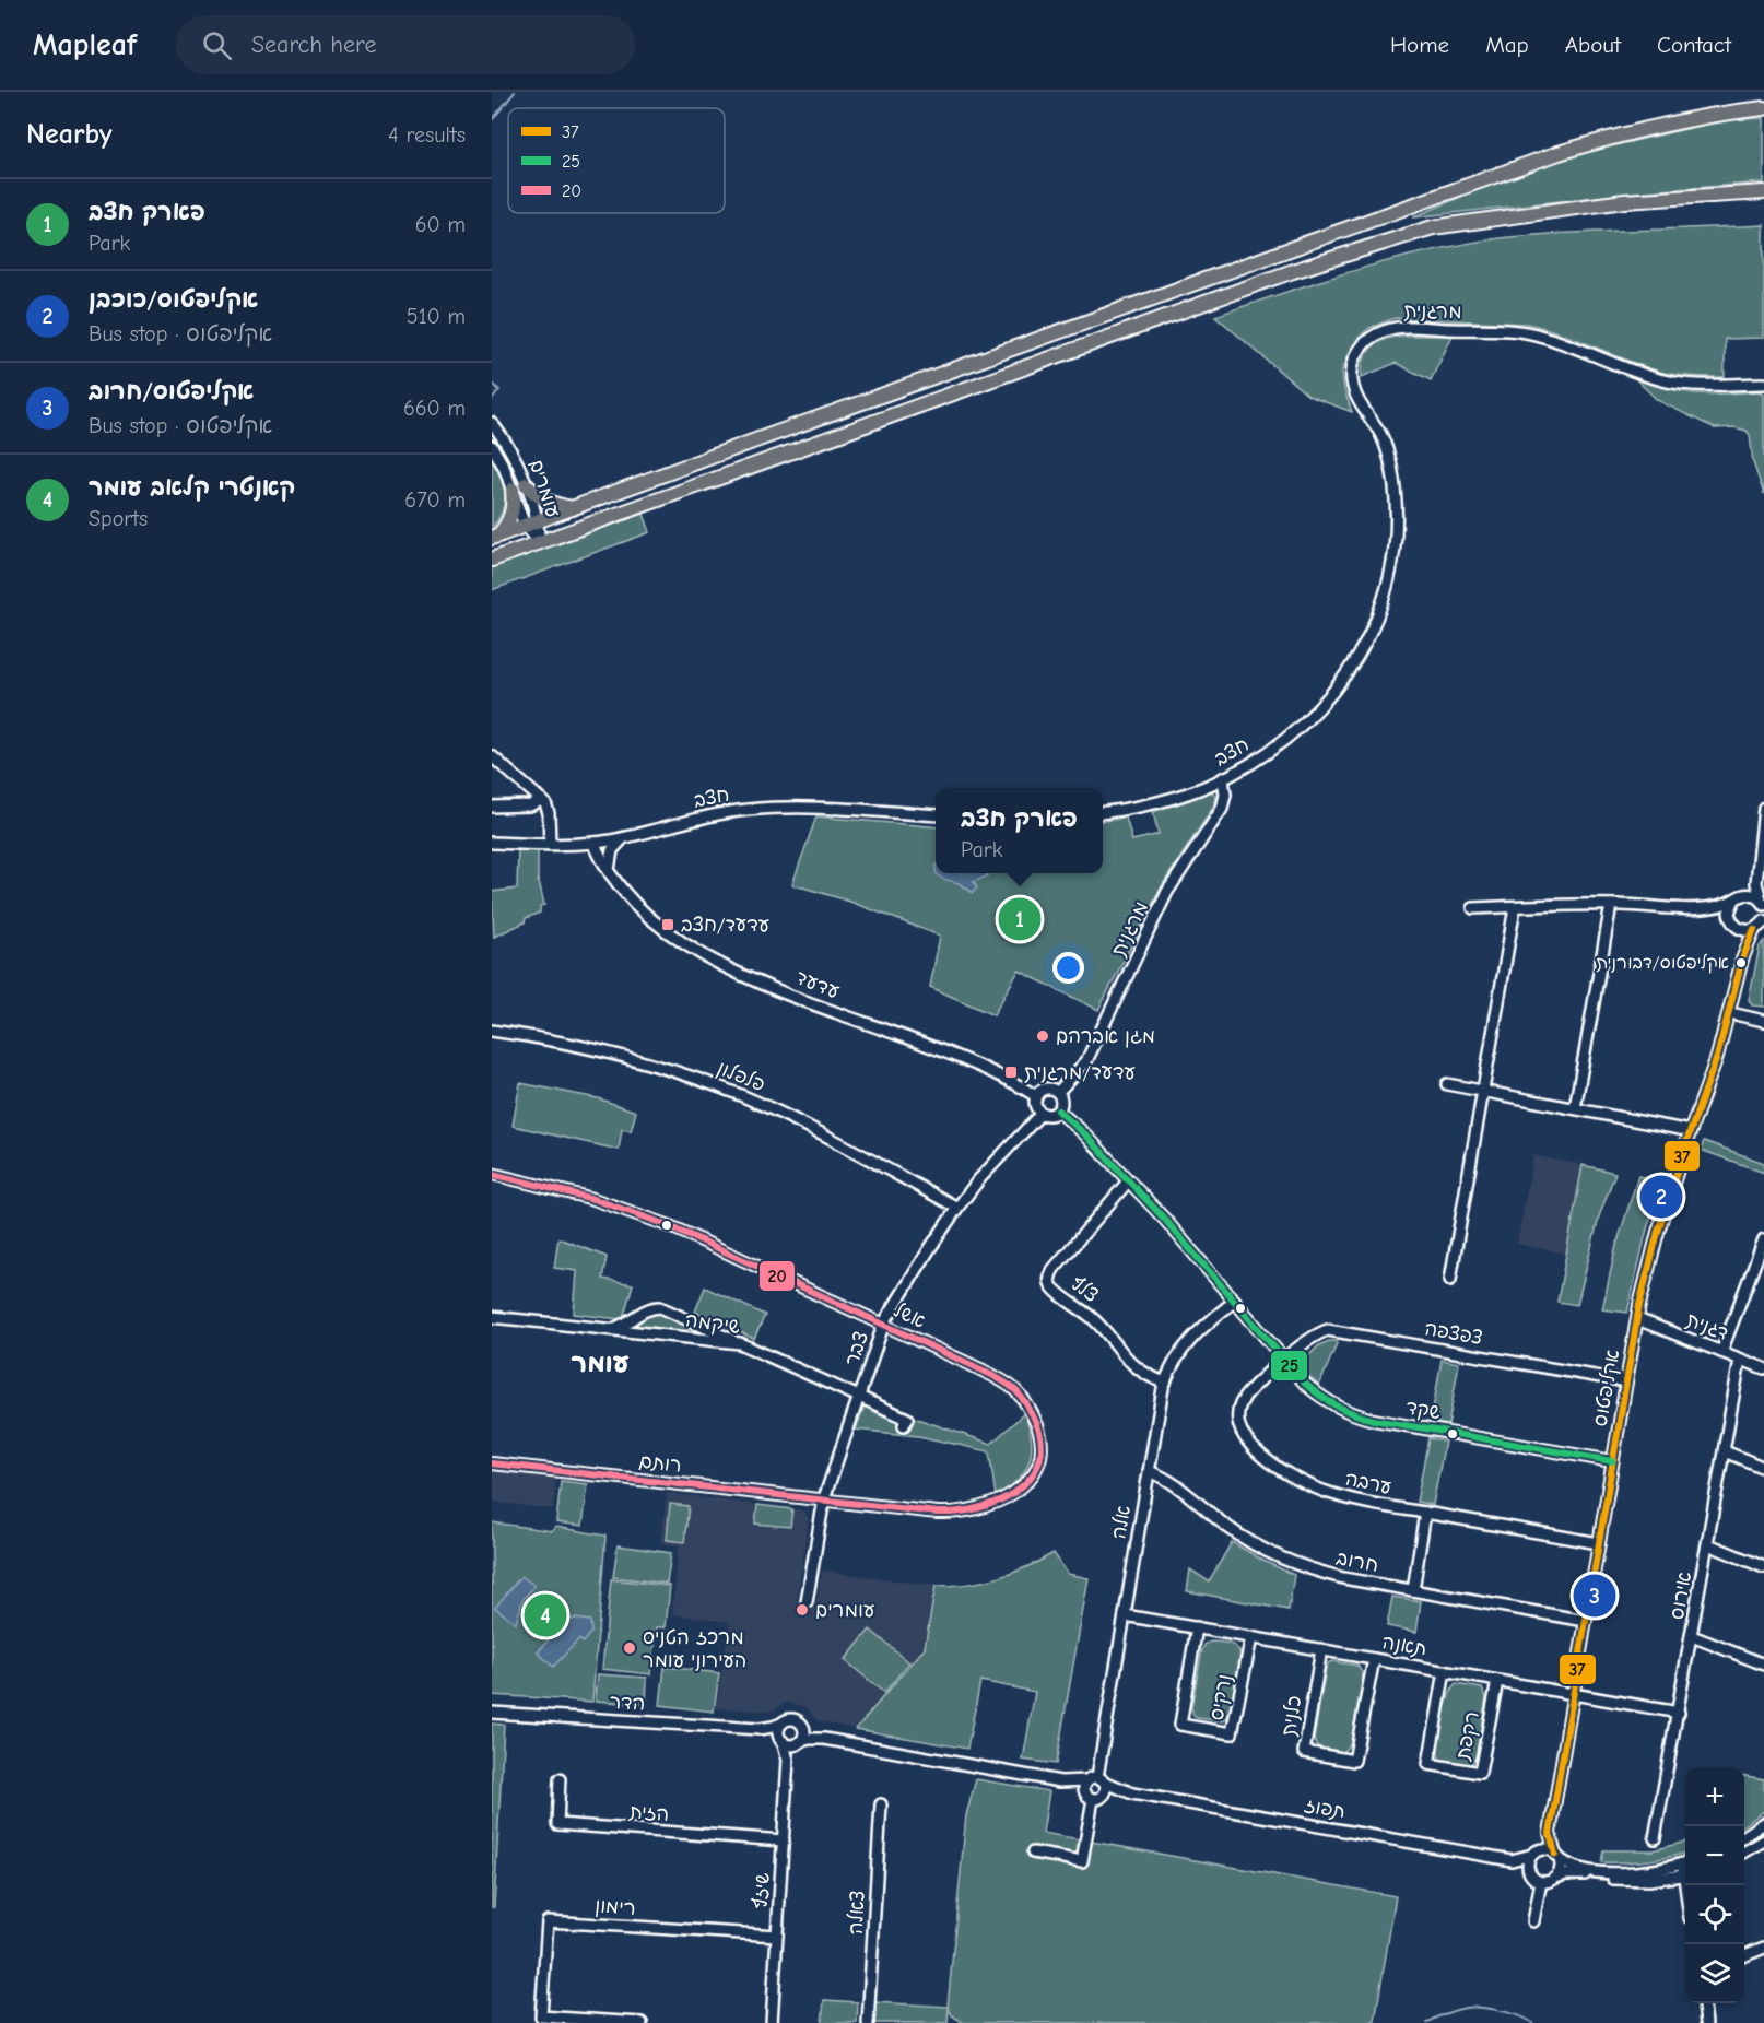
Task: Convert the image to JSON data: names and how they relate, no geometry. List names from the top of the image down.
{
  "streets": {
    "street": [
      "מרגנית",
      "עומרים",
      "חצב",
      "עדעד",
      "פלפלון",
      "צלף",
      "אשל",
      "שיקמה",
      "דגנית",
      "צפצפה",
      "צבר",
      "אקליפטוס",
      "שקד",
      "רותם",
      "ערבה",
      "אלה",
      "חרוב",
      "אירוס",
      "תאנה",
      "נרקיס",
      "הדר",
      "כלנית",
      "רקפת",
      "תפוז",
      "הזית",
      "שיזף",
      "רימון",
      "צאלה"
    ]
  },
  "crossings": [
    ["מרגנית", "חצב"],
    ["מרגנית", "עדעד"],
    ["מרגנית", "צבר"],
    ["חצב", "עדעד"],
    ["עדעד", "צבר"],
    ["פלפלון", "צבר"],
    ["צלף", "אלה"],
    ["אשל", "צבר"],
    ["אשל", "רותם"],
    ["שיקמה", "צבר"],
    ["דגנית", "אקליפטוס"],
    ["דגנית", "אירוס"],
    ["צפצפה", "אקליפטוס"],
    ["צפצפה", "שקד"],
    ["צפצפה", "ערבה"],
    ["צבר", "רותם"],
    ["אקליפטוס", "שקד"],
    ["אקליפטוס", "ערבה"],
    ["אקליפטוס", "חרוב"],
    ["אקליפטוס", "תאנה"],
    ["אקליפטוס", "תפוז"],
    ["שקד", "ערבה"],
    ["אלה", "חרוב"],
    ["אלה", "תאנה"],
    ["אלה", "תפוז"],
    ["אירוס", "תאנה"],
    ["תאנה", "נרקיס"],
    ["תאנה", "כלנית"],
    ["תאנה", "רקפת"],
    ["הדר", "תפוז"],
    ["הדר", "שיזף"],
    ["תפוז", "שיזף"],
    ["הזית", "שיזף"],
    ["שיזף", "רימון"]
  ],
  "districts": ["עומר"],
  "places": {
    "transit": ["עדעד/חצב", "עדעד/מרגנית"],
    "other": [
      "אקליפטוס/דבורנית",
      "מגן אברהם",
      "עומרים",
      "מרכז הטניס העירוני עומר"
    ]
  },
  "lines": ["transit line 37", "transit line 25", "transit line 20"],
  "legend": ["37", "25", "20"],
  "page": {
    "header": "Mapleaf",
    "search": "Search here",
    "nav": [
      "Home",
      "Map",
      "About",
      "Contact"
    ],
    "heading": ["Nearby", "4 results"],
    "list": [
      {
        "mark": "1",
        "name": "פארק חצב",
        "note": "Park",
        "value": "60 m"
      },
      {
        "mark": "2",
        "name": "אקליפטוס/כוכבן",
        "note": "Bus stop · אקליפטוס",
        "value": "510 m"
      },
      {
        "mark": "3",
        "name": "אקליפטוס/חרוב",
        "note": "Bus stop · אקליפטוס",
        "value": "660 m"
      },
      {
        "mark": "4",
        "name": "קאנטרי קלאב עומר",
        "note": "Sports",
        "value": "670 m"
      }
    ],
    "popup": ["פארק חצב", "Park"],
    "pins": [
      "1",
      "2",
      "3",
      "4"
    ],
    "map_buttons": ["+", "−"]
  }
}
